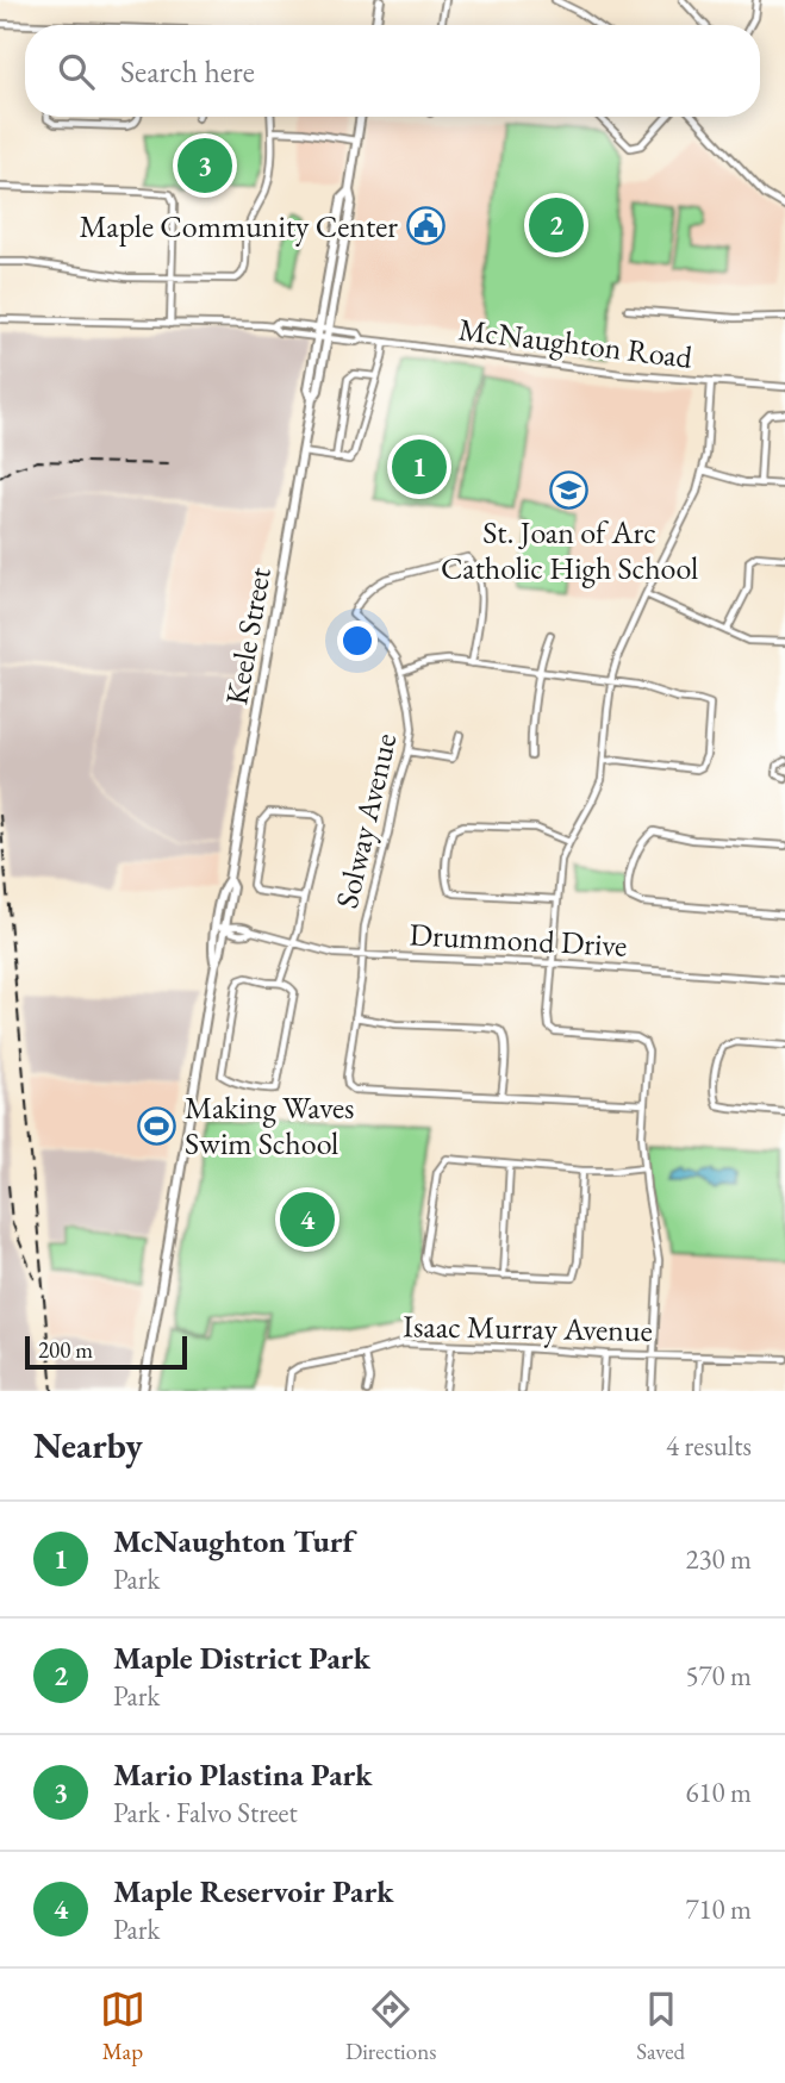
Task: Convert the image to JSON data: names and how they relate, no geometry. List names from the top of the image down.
{
  "streets": {
    "main road": ["Keele Street"],
    "street": [
      "McNaughton Road",
      "Solway Avenue",
      "Drummond Drive",
      "Isaac Murray Avenue"
    ]
  },
  "crossings": [
    ["McNaughton Road", "Keele Street"],
    ["Keele Street", "Drummond Drive"],
    ["Solway Avenue", "Drummond Drive"]
  ],
  "places": {
    "public building": ["Maple Community Center"],
    "school or university": ["St. Joan of Arc Catholic High School"],
    "sports": ["Making Waves Swim School"]
  },
  "scale_bar": "200 m",
  "page": {
    "search": "Search here",
    "pins": [
      "3",
      "2",
      "1",
      "4"
    ],
    "scale": "200 m",
    "heading": ["Nearby", "4 results"],
    "list": [
      {
        "mark": "1",
        "name": "McNaughton Turf",
        "note": "Park",
        "value": "230 m"
      },
      {
        "mark": "2",
        "name": "Maple District Park",
        "note": "Park",
        "value": "570 m"
      },
      {
        "mark": "3",
        "name": "Mario Plastina Park",
        "note": "Park · Falvo Street",
        "value": "610 m"
      },
      {
        "mark": "4",
        "name": "Maple Reservoir Park",
        "note": "Park",
        "value": "710 m"
      }
    ],
    "nav": ["Map", "Directions", "Saved"]
  }
}
